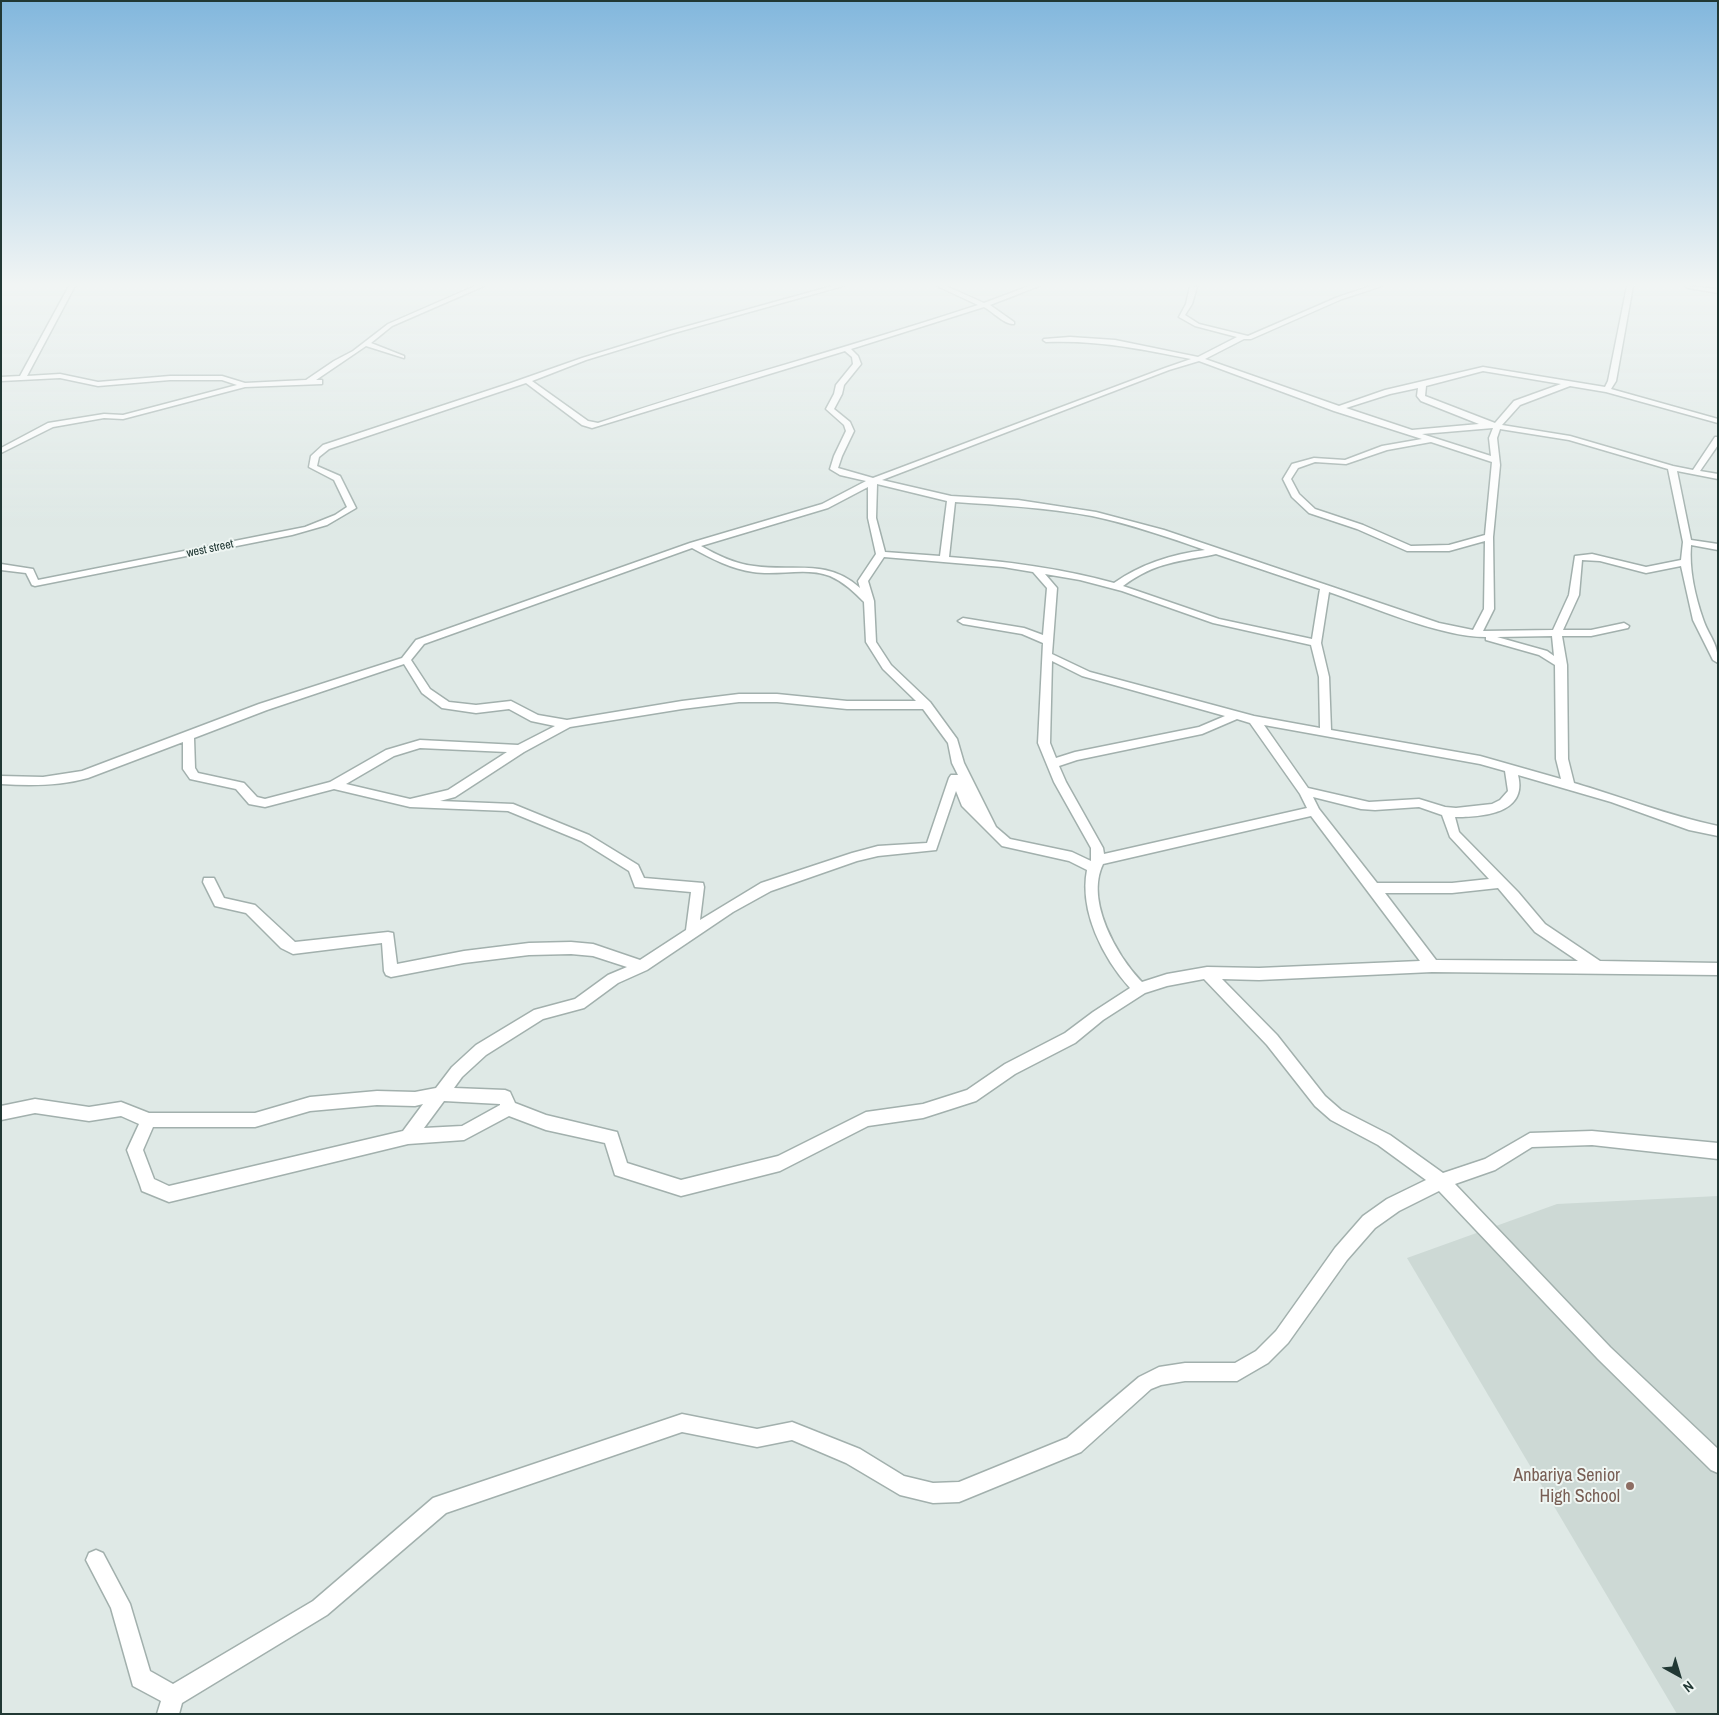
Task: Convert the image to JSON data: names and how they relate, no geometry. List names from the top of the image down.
{
  "streets": {
    "street": ["west street"]
  },
  "places": ["Anbariya Senior High School"],
  "north": "bottom right"
}
